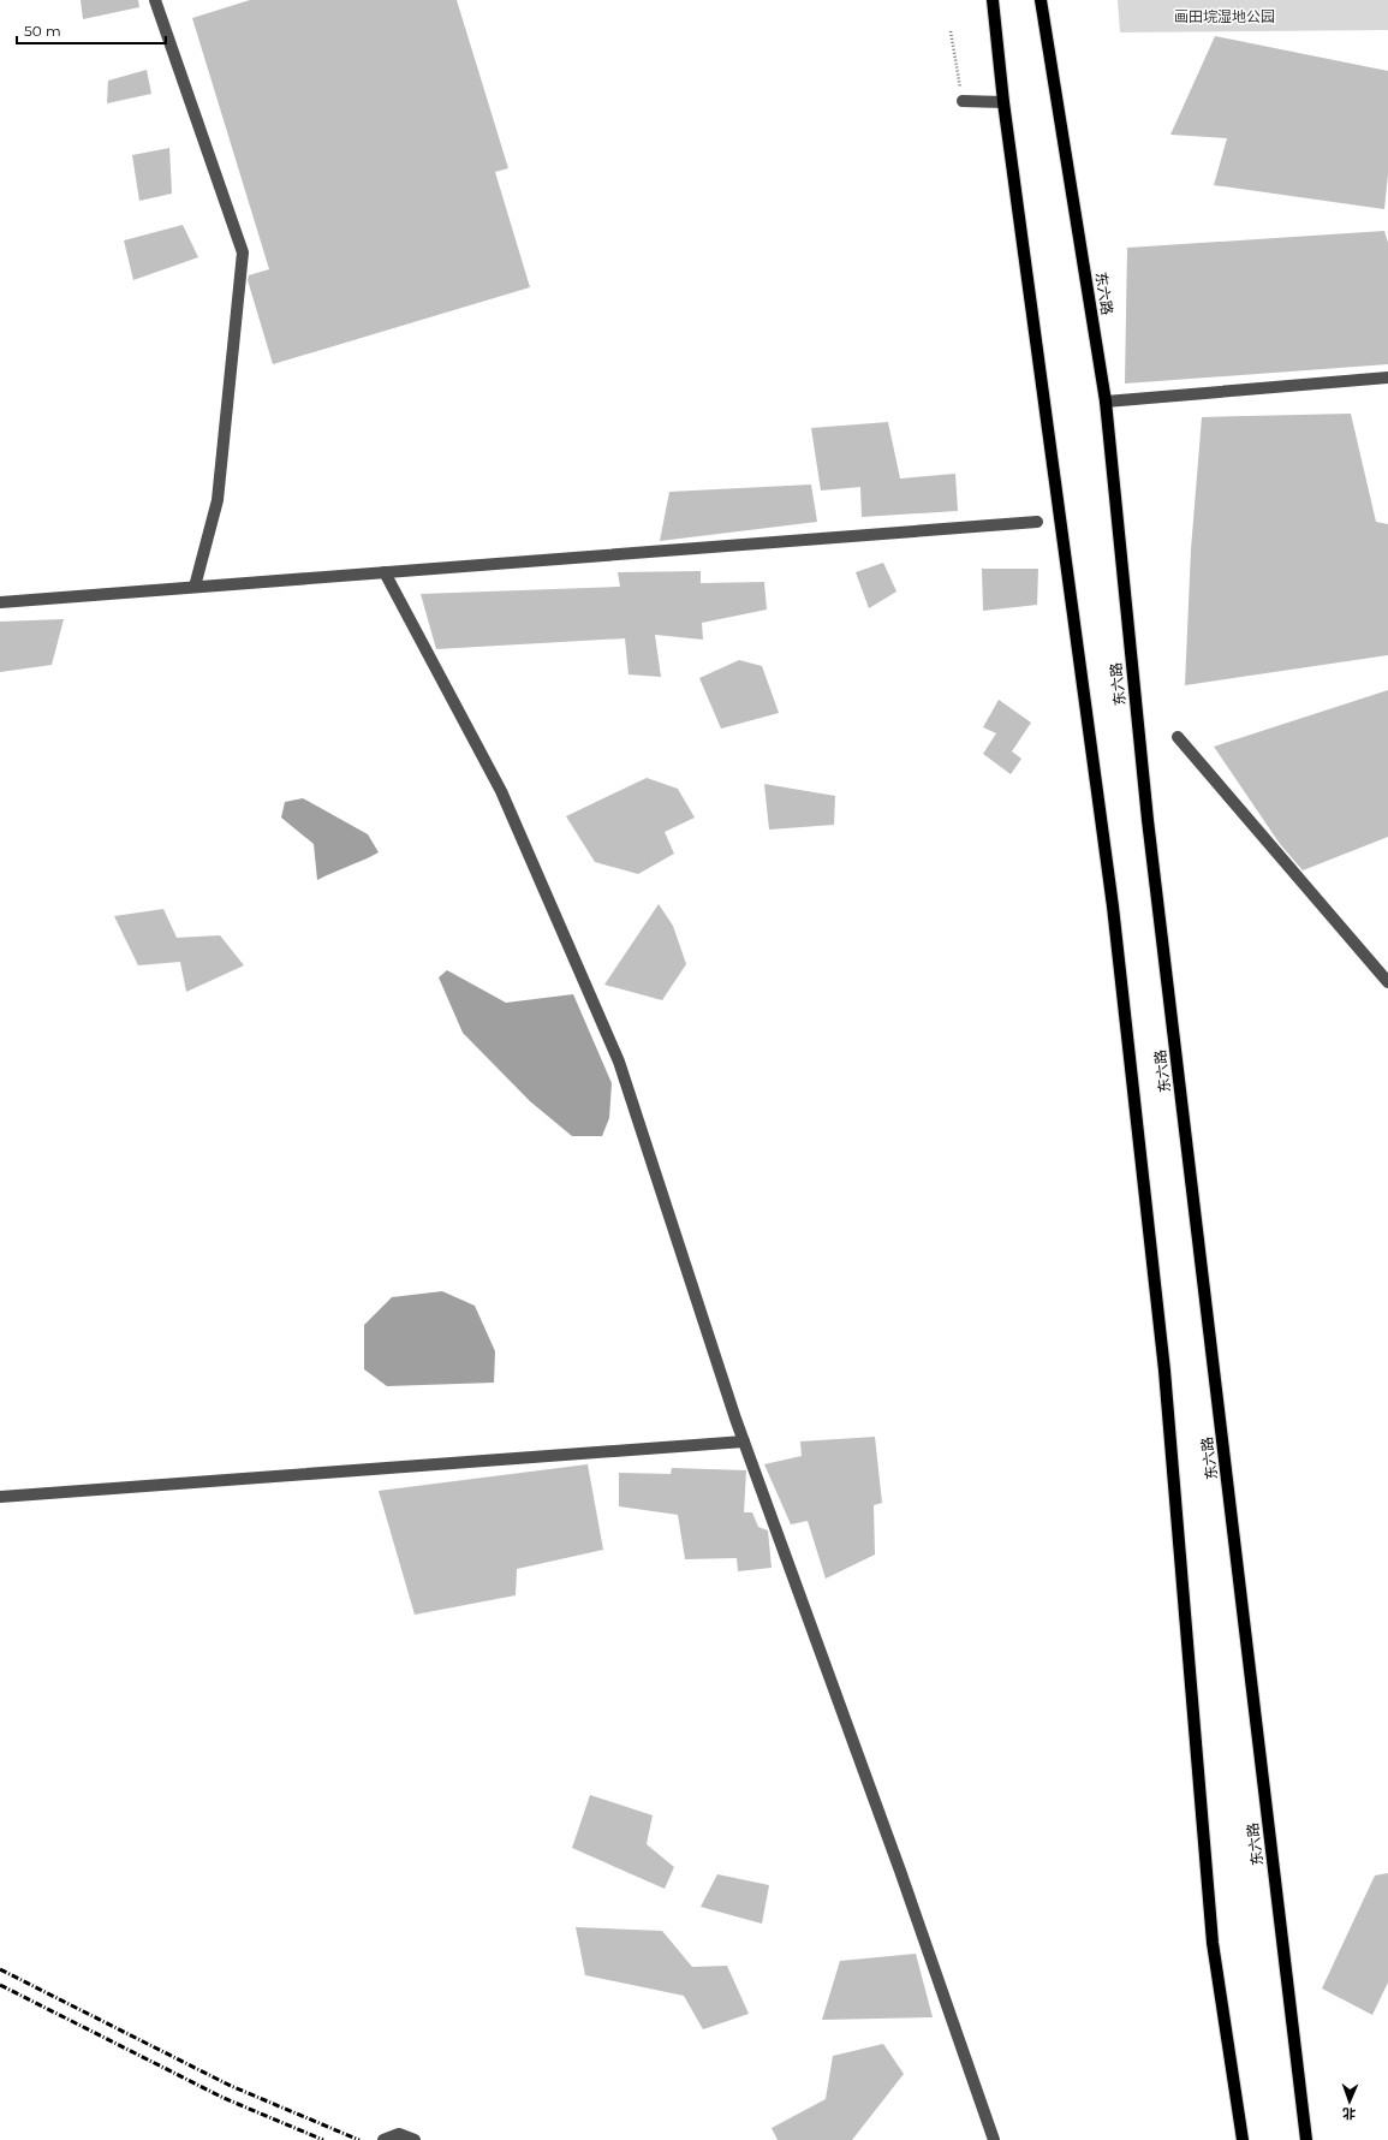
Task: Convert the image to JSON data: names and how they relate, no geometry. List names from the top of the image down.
{
  "streets": {
    "main road": ["东六路"]
  },
  "parks": ["画田垸湿地公园"],
  "scale_bar": "50 m",
  "north": "bottom"
}
